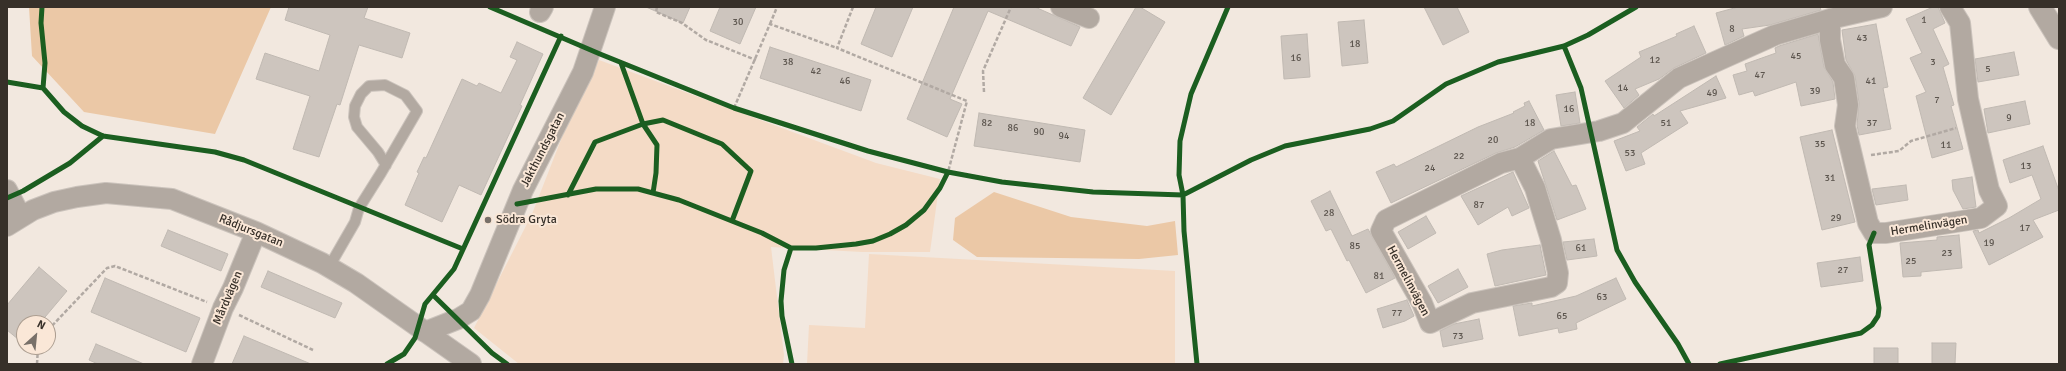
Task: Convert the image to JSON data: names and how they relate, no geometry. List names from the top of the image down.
{
  "streets": {
    "street": [
      "Jakthundsgatan",
      "Hermelinvägen",
      "Rådjursgatan",
      "Mårdvägen"
    ]
  },
  "crossings": [
    ["Jakthundsgatan", "Rådjursgatan"],
    ["Rådjursgatan", "Mårdvägen"]
  ],
  "places": ["Södra Gryta"],
  "house_numbers": [
    "1",
    "30",
    "8",
    "43",
    "18",
    "45",
    "16",
    "12",
    "38",
    "3",
    "5",
    "42",
    "47",
    "46",
    "41",
    "14",
    "39",
    "49",
    "7",
    "16",
    "9",
    "82",
    "18",
    "51",
    "37",
    "86",
    "90",
    "94",
    "20",
    "35",
    "11",
    "53",
    "22",
    "13",
    "24",
    "31",
    "87",
    "28",
    "29",
    "17",
    "19",
    "85",
    "61",
    "23",
    "25",
    "27",
    "81",
    "63",
    "77",
    "65",
    "73"
  ],
  "north": "top right"
}
